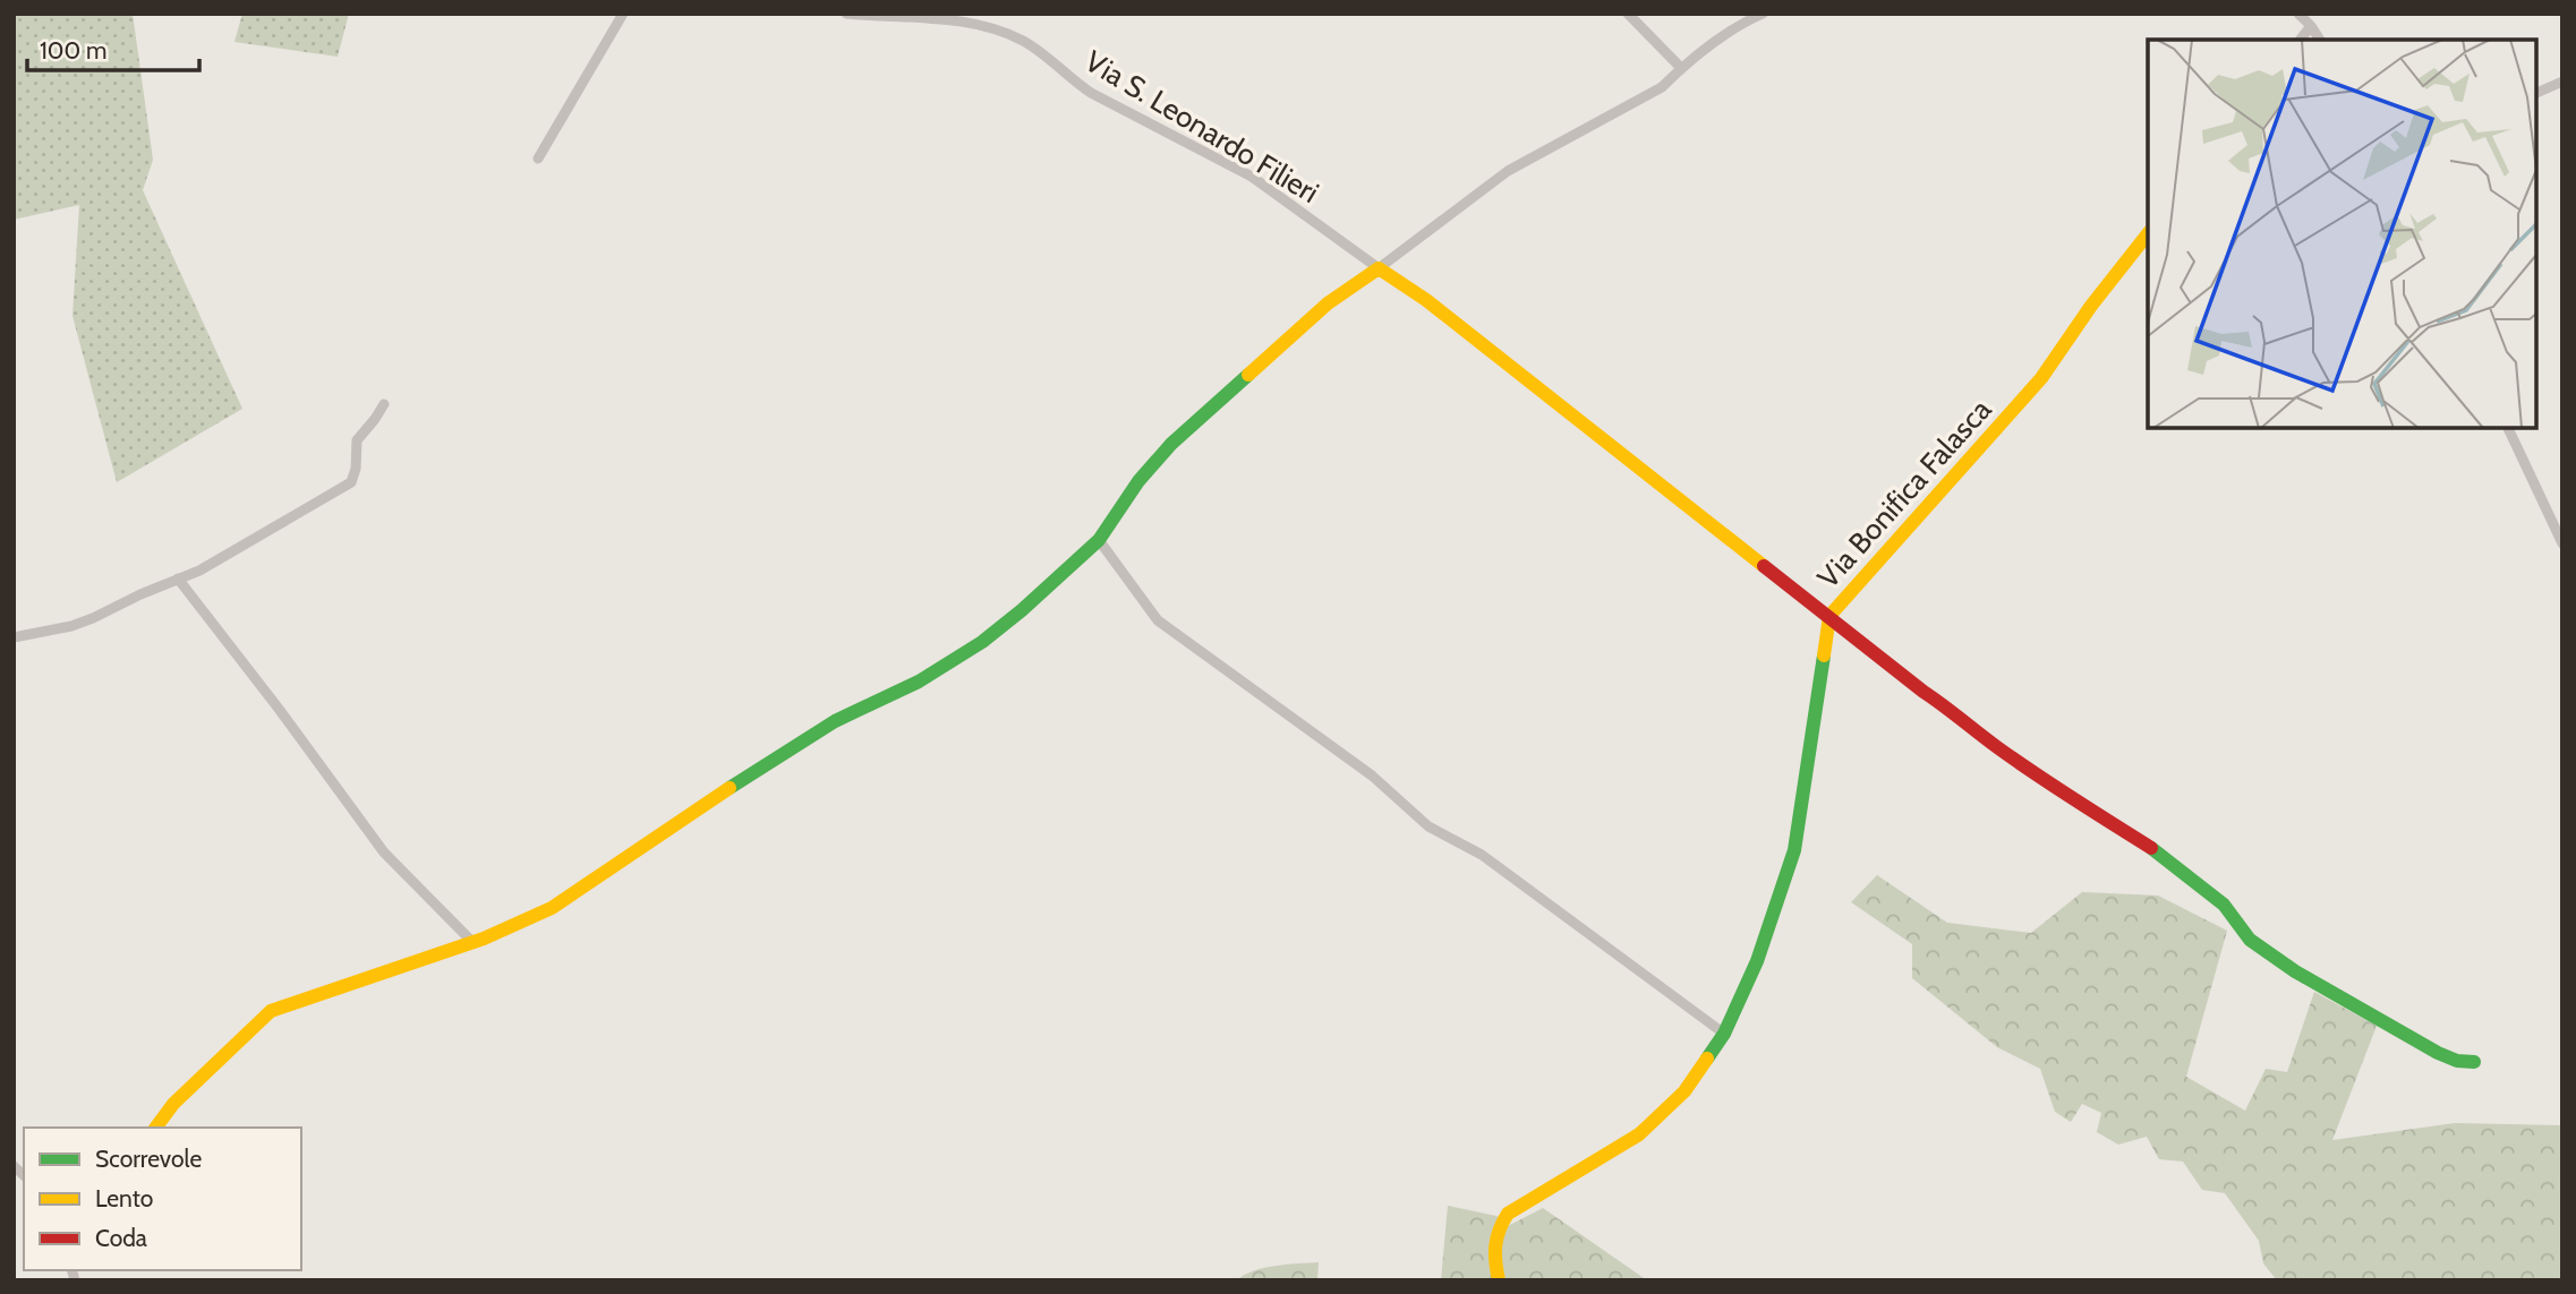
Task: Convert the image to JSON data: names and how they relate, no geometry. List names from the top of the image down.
{
  "streets": {
    "street": ["Via S. Leonardo Filieri", "Via Bonifica Falasca"]
  },
  "legend": ["Scorrevole", "Lento", "Coda"],
  "scale_bar": "100 m"
}
